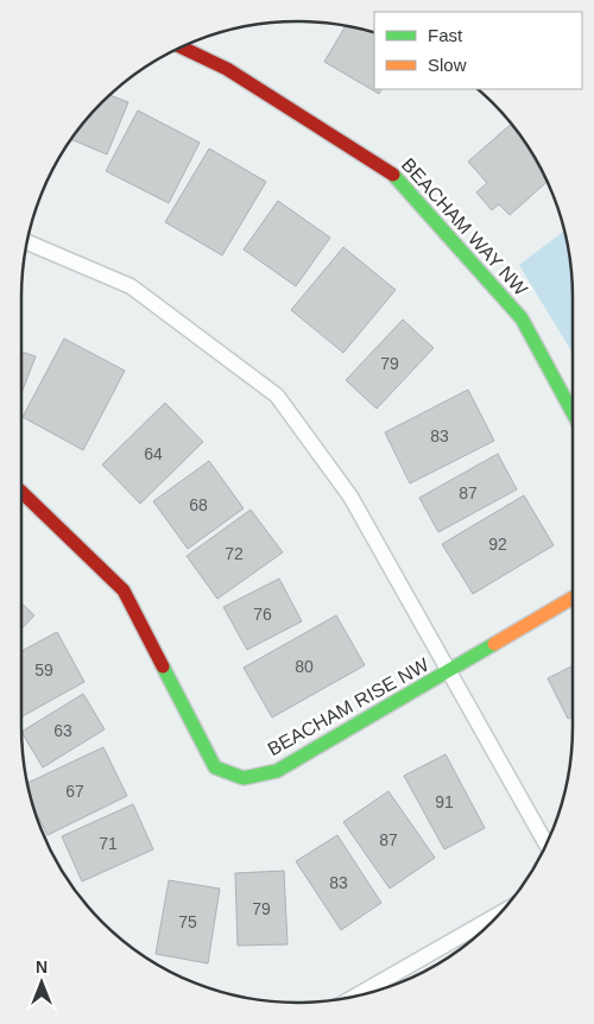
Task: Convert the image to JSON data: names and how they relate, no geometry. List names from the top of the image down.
{
  "streets": {
    "street": ["BEACHAM WAY NW", "BEACHAM RISE NW"]
  },
  "house_numbers": [
    "79",
    "83",
    "64",
    "87",
    "68",
    "92",
    "72",
    "76",
    "80",
    "59",
    "63",
    "67",
    "91",
    "87",
    "71",
    "83",
    "79",
    "75"
  ],
  "legend": ["Fast", "Slow"],
  "north": "top"
}
